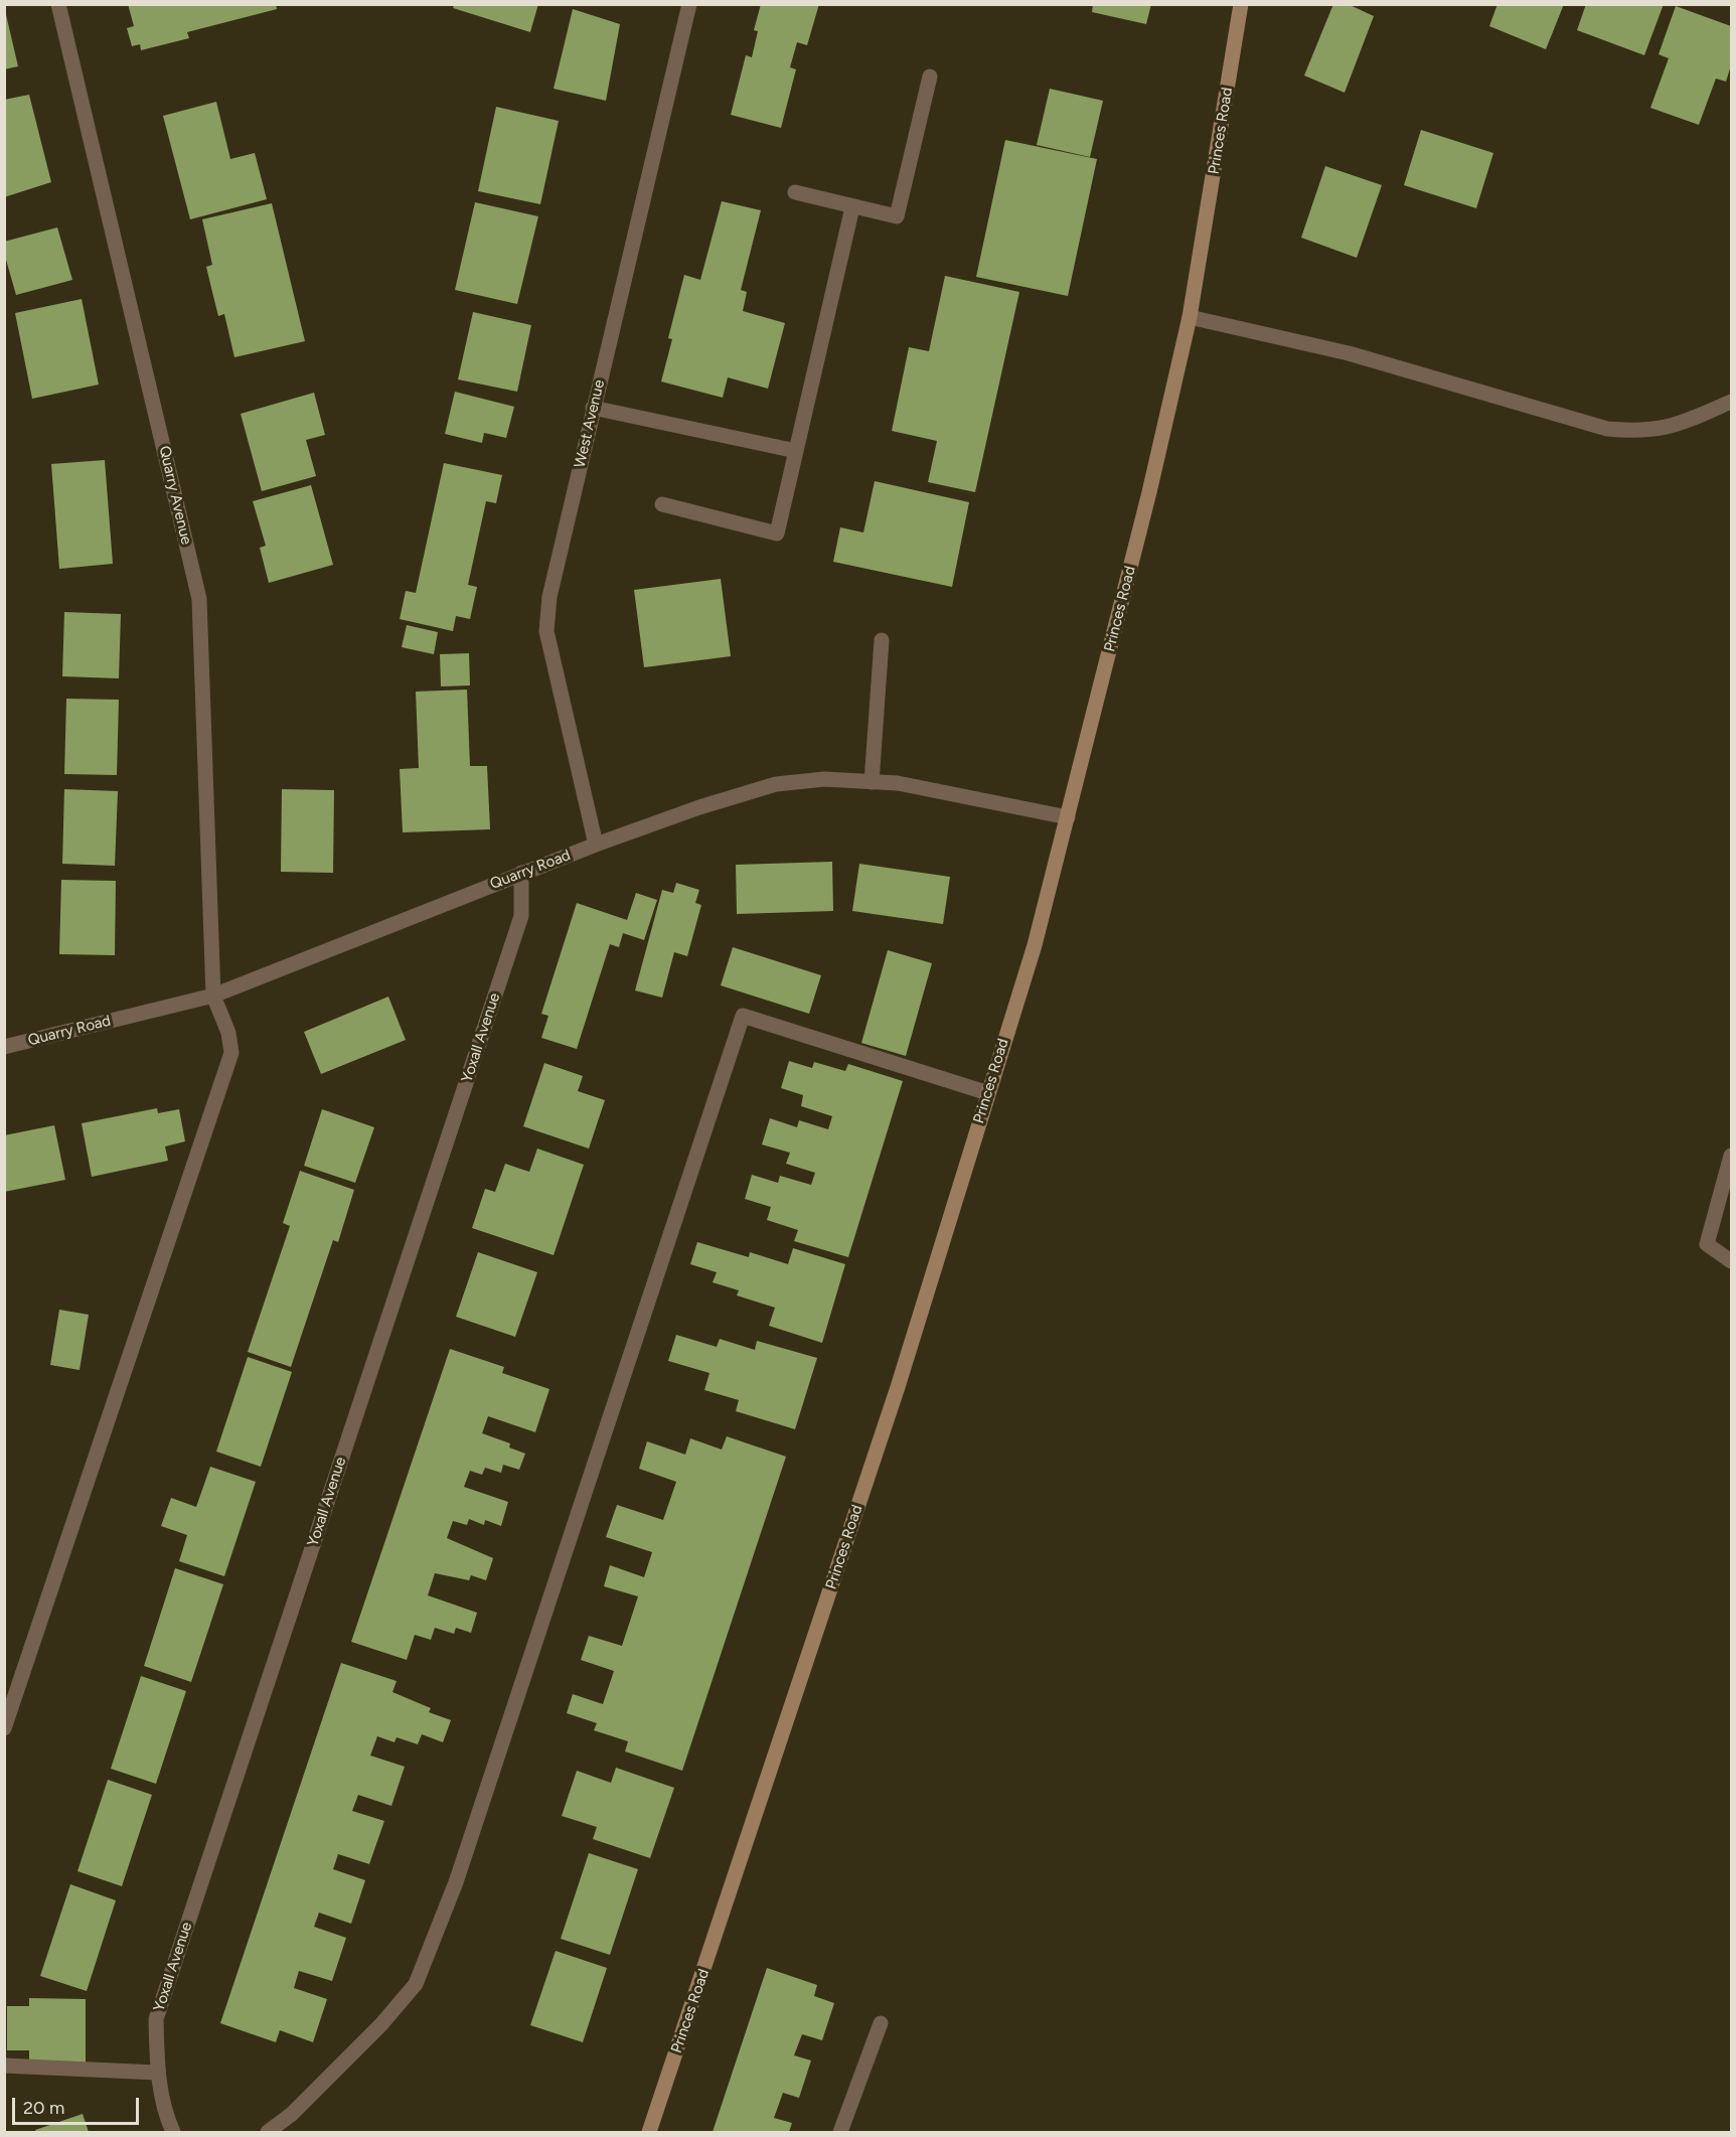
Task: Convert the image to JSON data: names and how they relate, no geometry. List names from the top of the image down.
{
  "streets": {
    "street": [
      "Princes Road",
      "West Avenue",
      "Quarry Avenue",
      "Quarry Road",
      "Yoxall Avenue"
    ]
  },
  "crossings": [
    ["Princes Road", "Quarry Road"],
    ["West Avenue", "Quarry Road"],
    ["Quarry Avenue", "Quarry Road"],
    ["Quarry Road", "Yoxall Avenue"]
  ],
  "scale_bar": "20 m"
}
